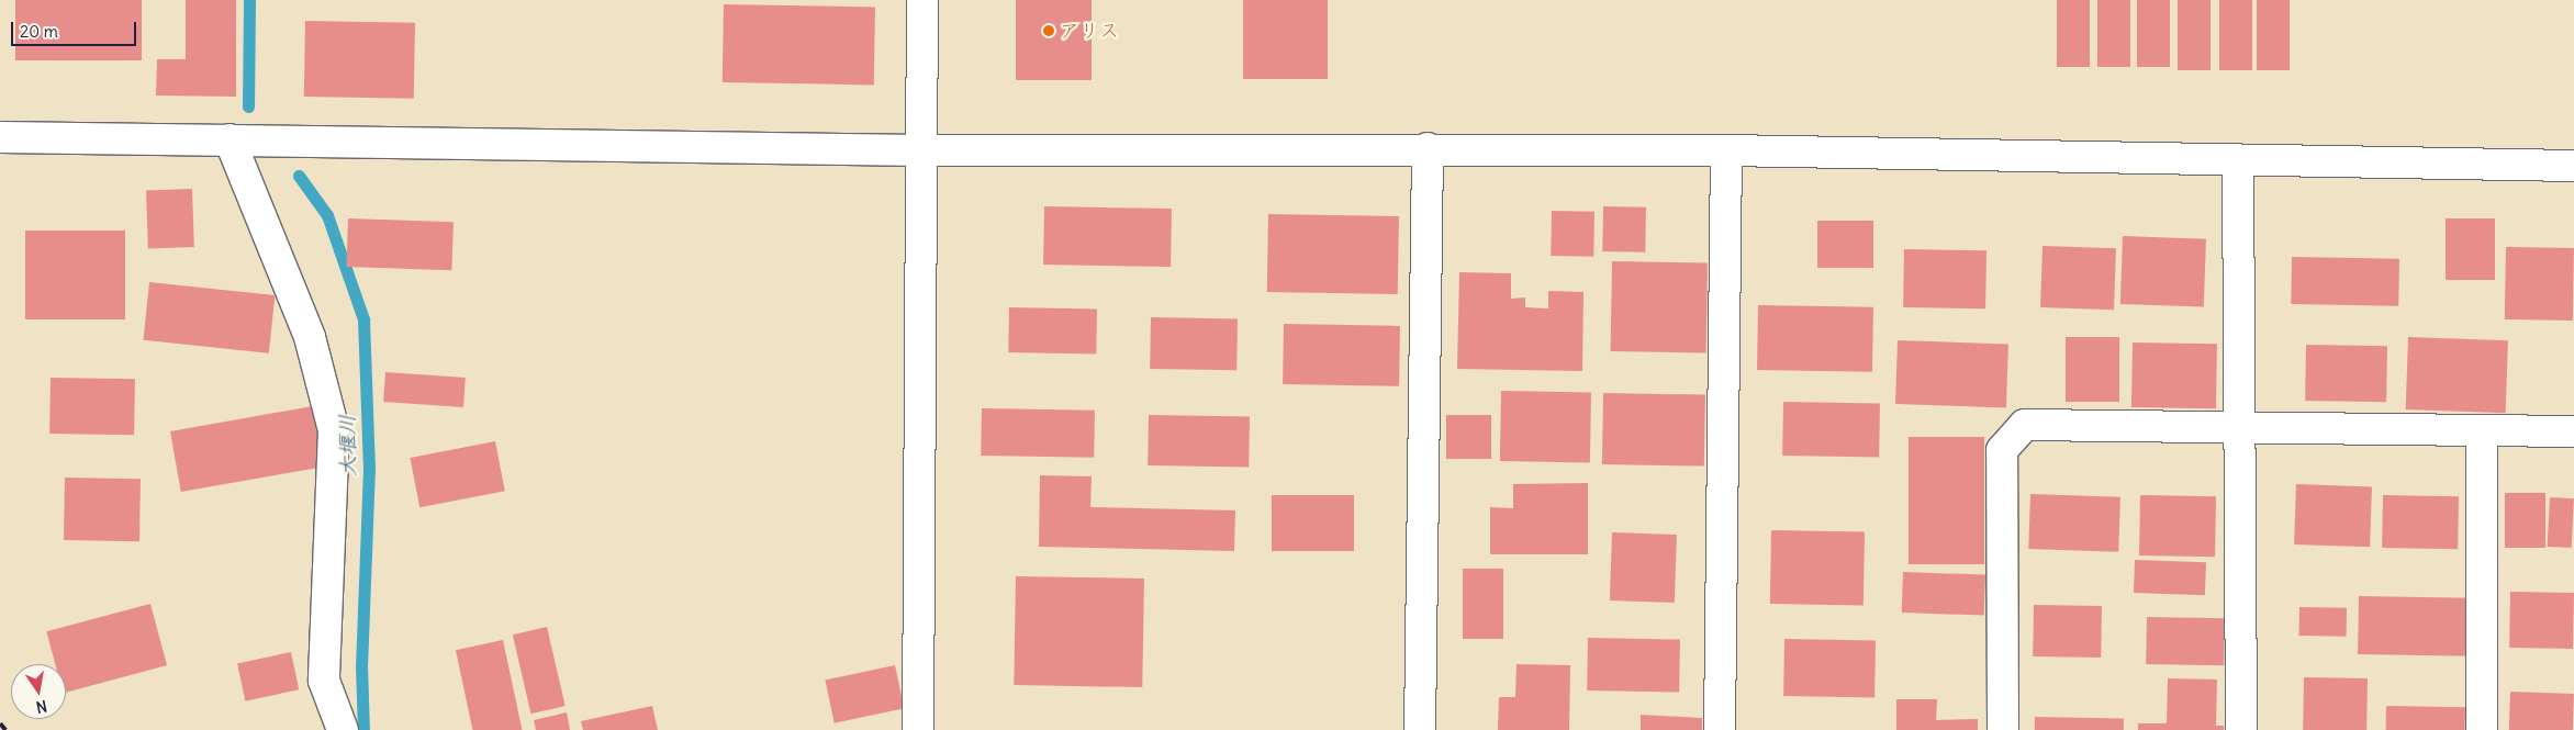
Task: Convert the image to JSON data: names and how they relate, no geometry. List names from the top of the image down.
{
  "water": ["大堰川"],
  "places": ["アリス"],
  "scale_bar": "20 m",
  "north": "bottom"
}
